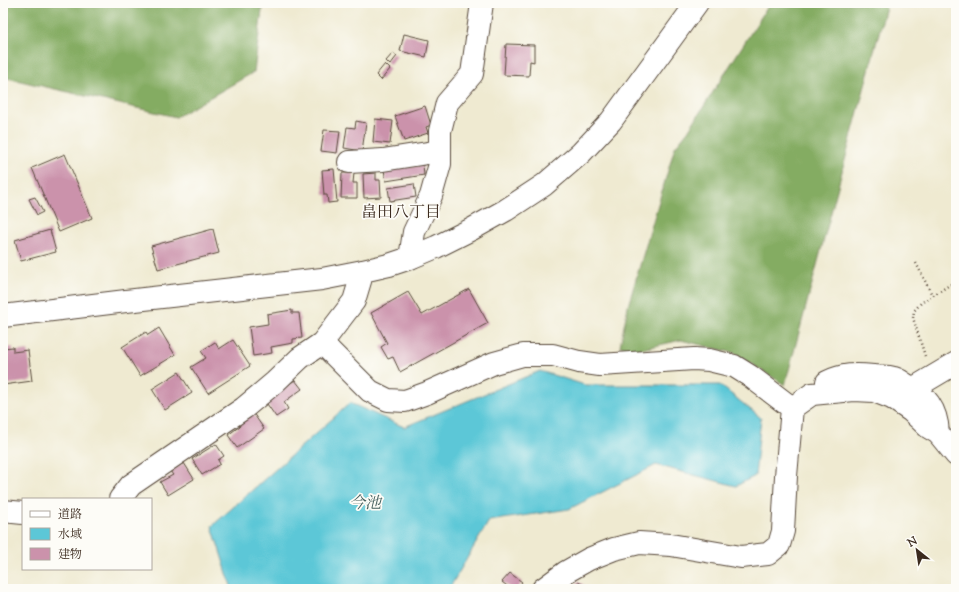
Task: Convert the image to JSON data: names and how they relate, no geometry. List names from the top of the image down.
{
  "districts": ["畠田八丁目"],
  "water": ["今池"],
  "legend": ["道路", "水域", "建物"],
  "north": "top left"
}
